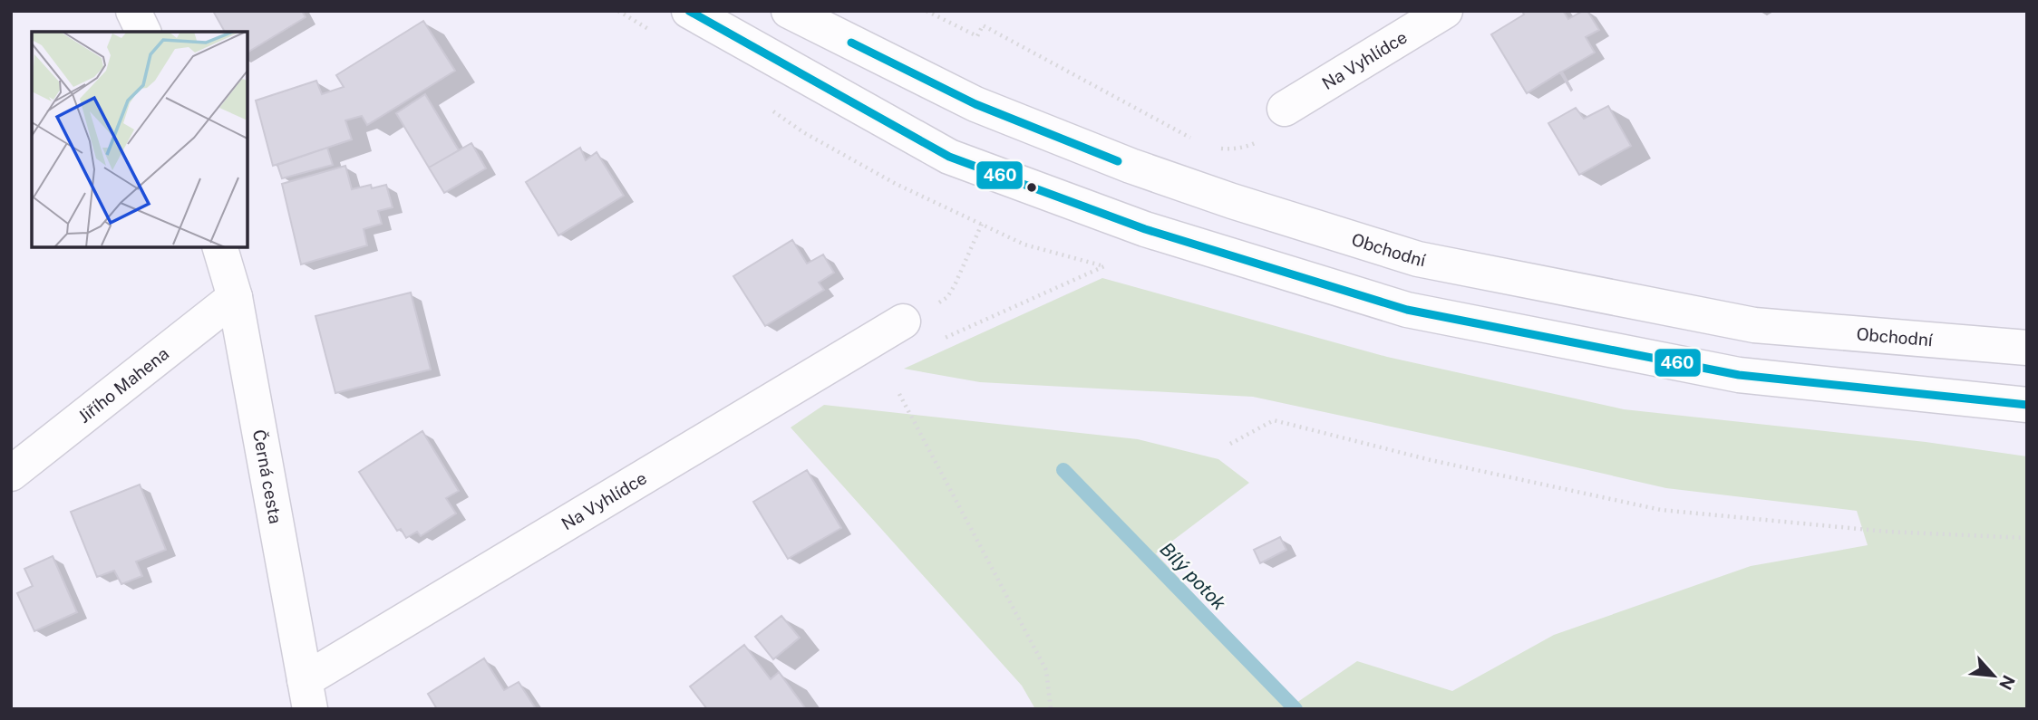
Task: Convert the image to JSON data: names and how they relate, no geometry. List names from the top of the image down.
{
  "streets": {
    "main road": [
      "Na Vyhlídce",
      "Obchodní",
      "Jiřího Mahena",
      "Černá cesta"
    ]
  },
  "crossings": [
    ["Na Vyhlídce", "Černá cesta"],
    ["Jiřího Mahena", "Černá cesta"]
  ],
  "water": ["Bílý potok"],
  "lines": ["transit line 460"],
  "north": "bottom right"
}
